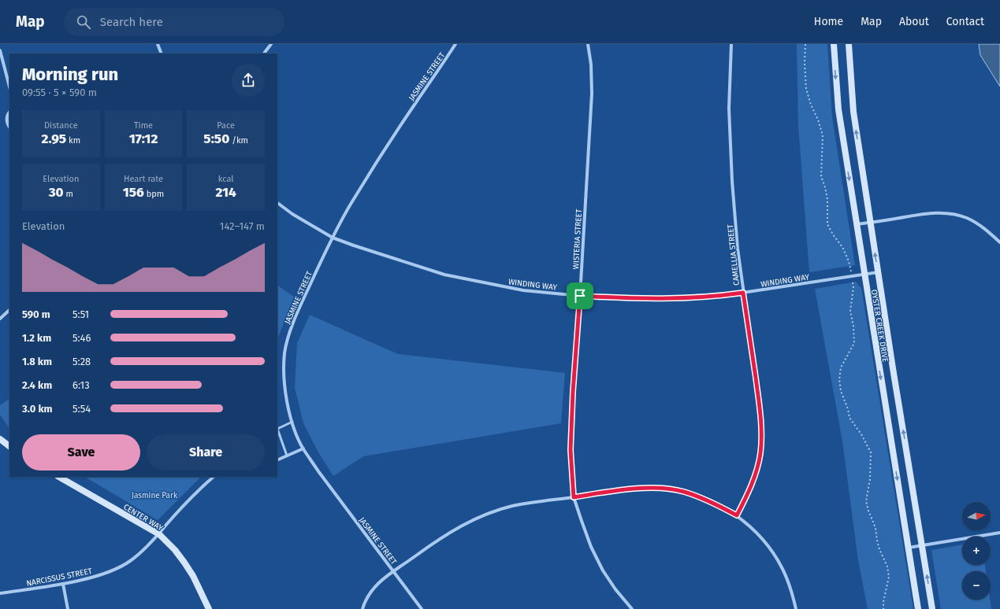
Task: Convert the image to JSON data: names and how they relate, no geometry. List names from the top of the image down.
{
  "streets": {
    "main road": ["OYSTER CREEK DRIVE", "CENTER WAY"],
    "street": [
      "JASMINE STREET",
      "WISTERIA STREET",
      "CAMELLIA STREET",
      "WINDING WAY",
      "NARCISSUS STREET"
    ]
  },
  "crossings": [
    ["JASMINE STREET", "WINDING WAY"],
    ["WISTERIA STREET", "WINDING WAY"],
    ["CAMELLIA STREET", "WINDING WAY"],
    ["WINDING WAY", "OYSTER CREEK DRIVE"],
    ["CENTER WAY", "NARCISSUS STREET"]
  ],
  "parks": ["Jasmine Park"],
  "north": "right",
  "page": {
    "header": "Map",
    "search": "Search here",
    "nav": [
      "Home",
      "Map",
      "About",
      "Contact"
    ],
    "heading": ["Morning run", "09:55 · 5 × 590 m"],
    "stats": [
      ["Distance", "2.95 km"],
      ["Time", "17:12"],
      ["Pace", "5:50 /km"],
      ["Elevation", "30 m"],
      ["Heart rate", "156 bpm"],
      ["kcal", "214"]
    ],
    "chart": ["Elevation", "142–147 m"],
    "list": [
      {
        "name": "590 m",
        "note": "5:51"
      },
      {
        "name": "1.2 km",
        "note": "5:46"
      },
      {
        "name": "1.8 km",
        "note": "5:28"
      },
      {
        "name": "2.4 km",
        "note": "6:13"
      },
      {
        "name": "3.0 km",
        "note": "5:54"
      }
    ],
    "buttons": ["Save", "Share"],
    "map_buttons": ["+", "−"]
  }
}
